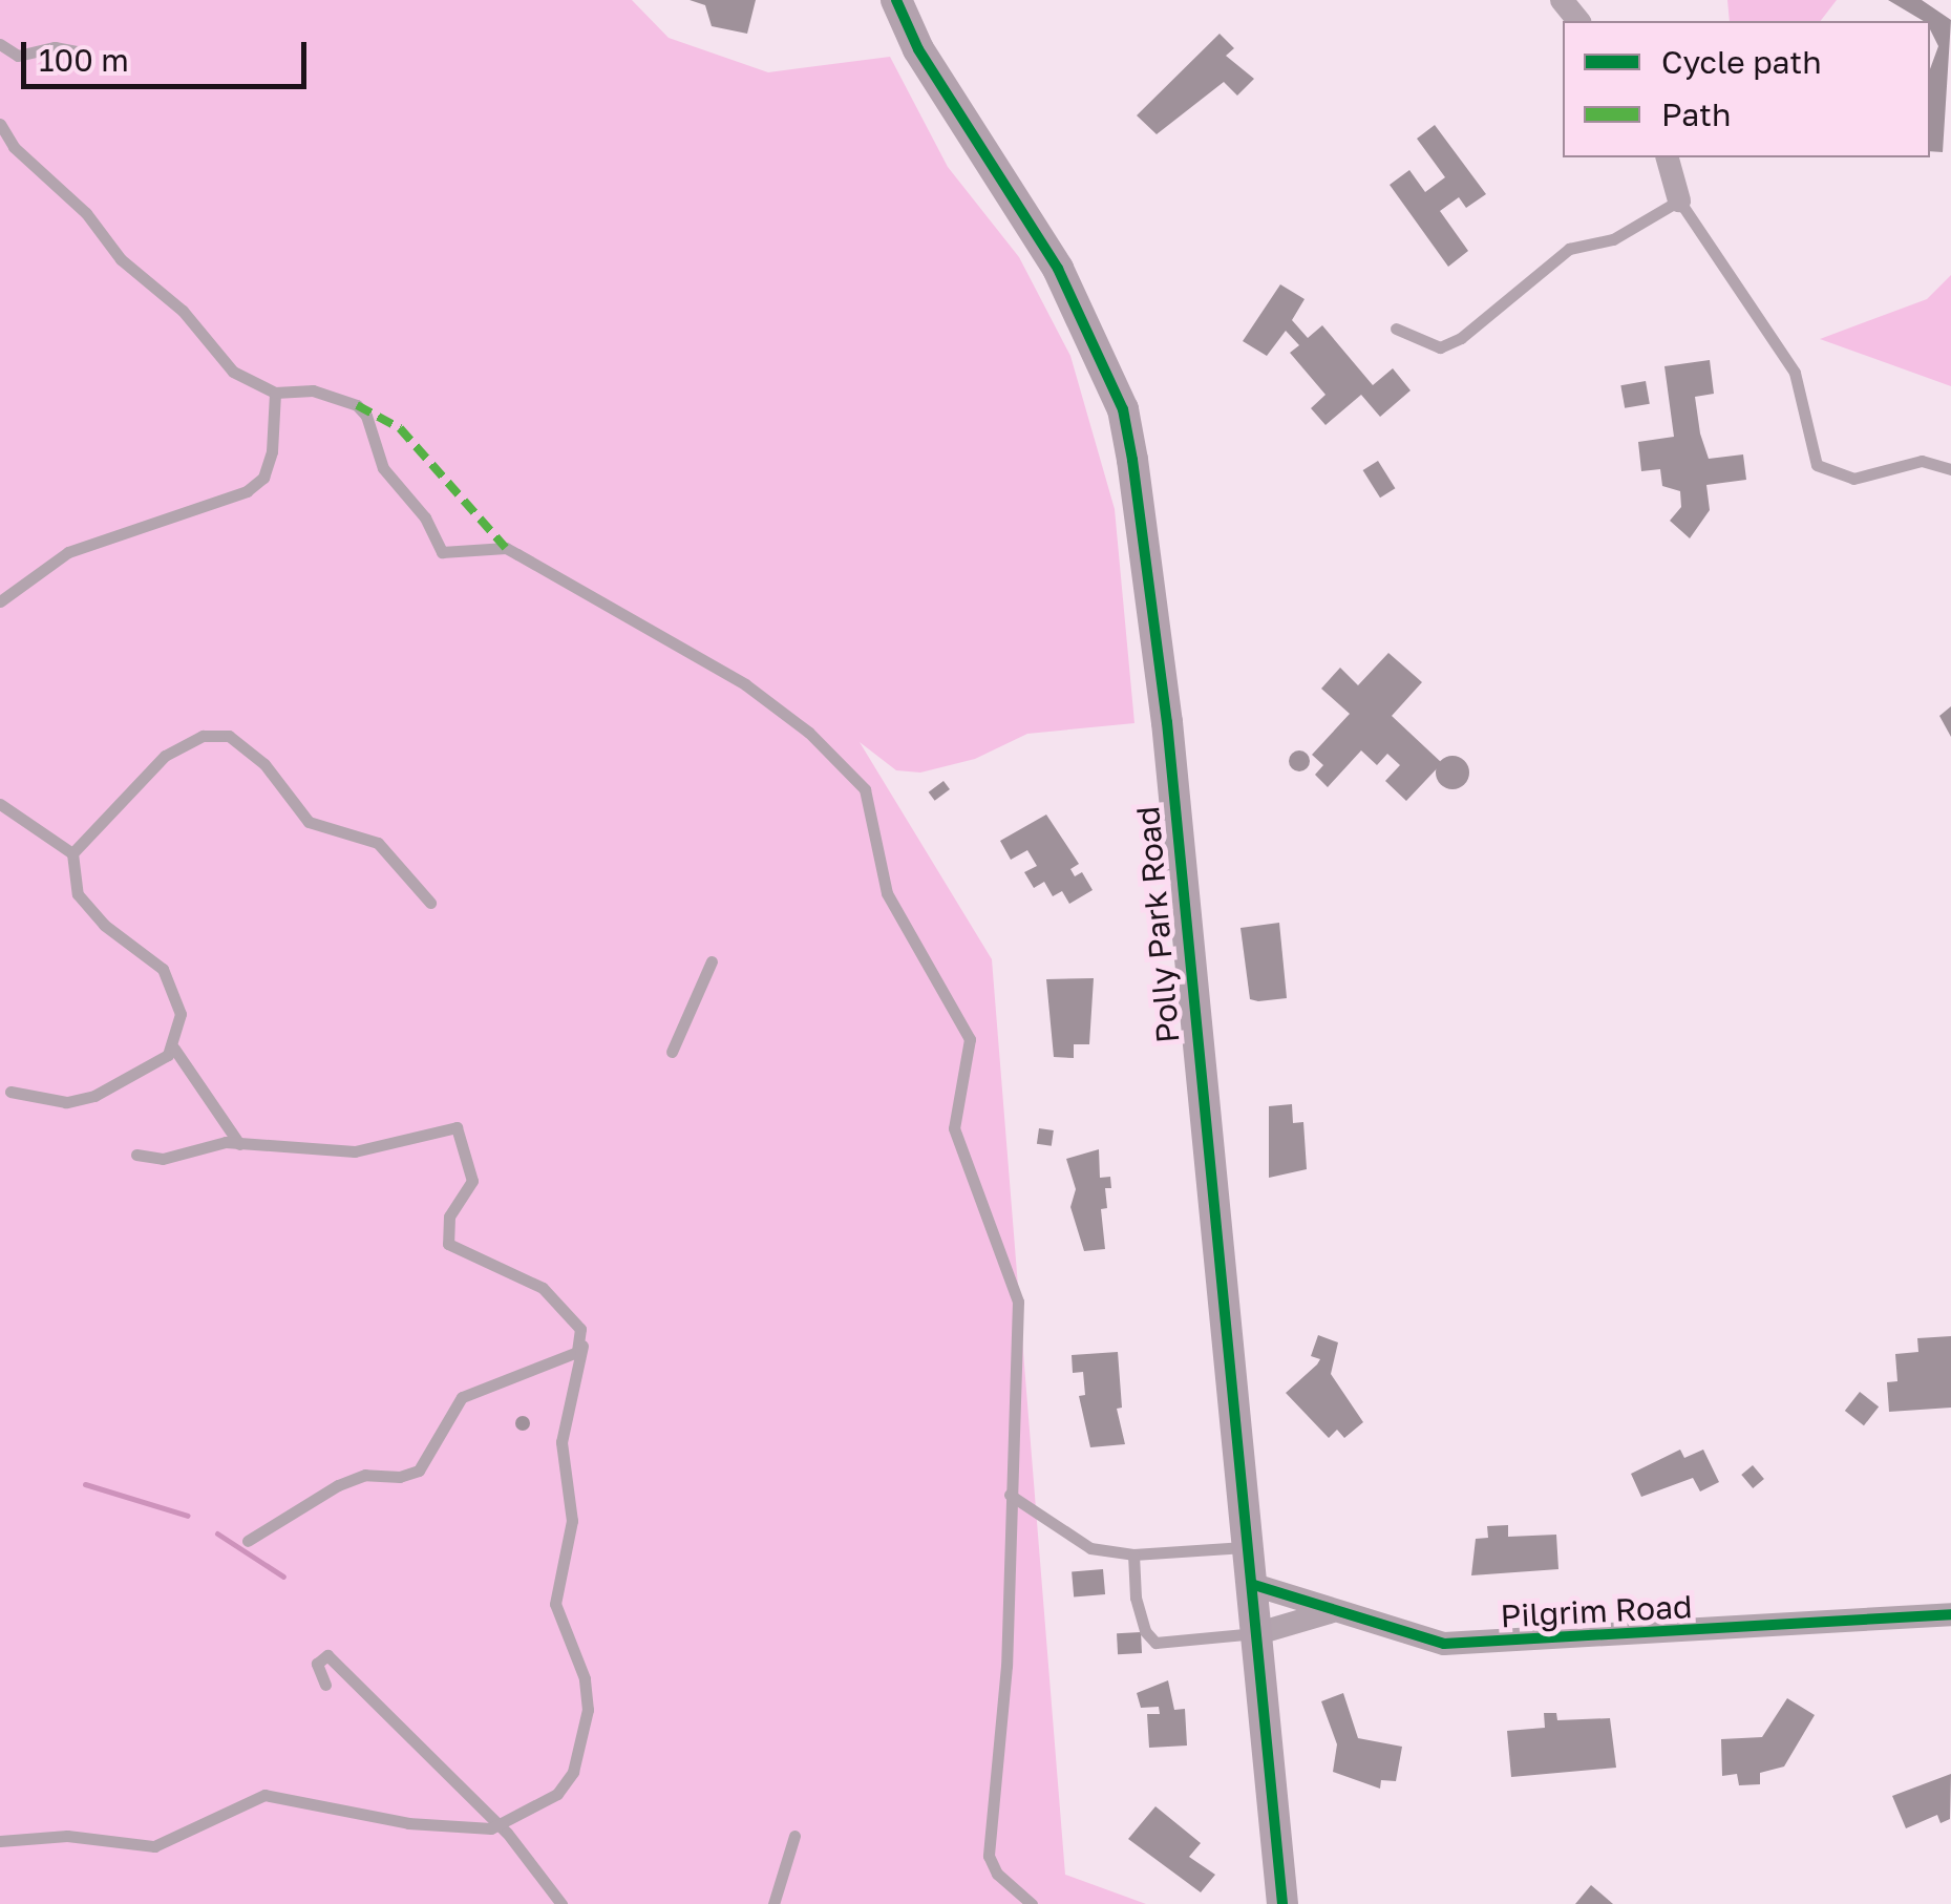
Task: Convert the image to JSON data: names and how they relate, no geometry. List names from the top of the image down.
{
  "streets": {
    "street": ["Polly Park Road", "Pilgrim Road"]
  },
  "crossings": [
    ["Polly Park Road", "Pilgrim Road"]
  ],
  "legend": ["Cycle path", "Path"],
  "scale_bar": "100 m"
}
